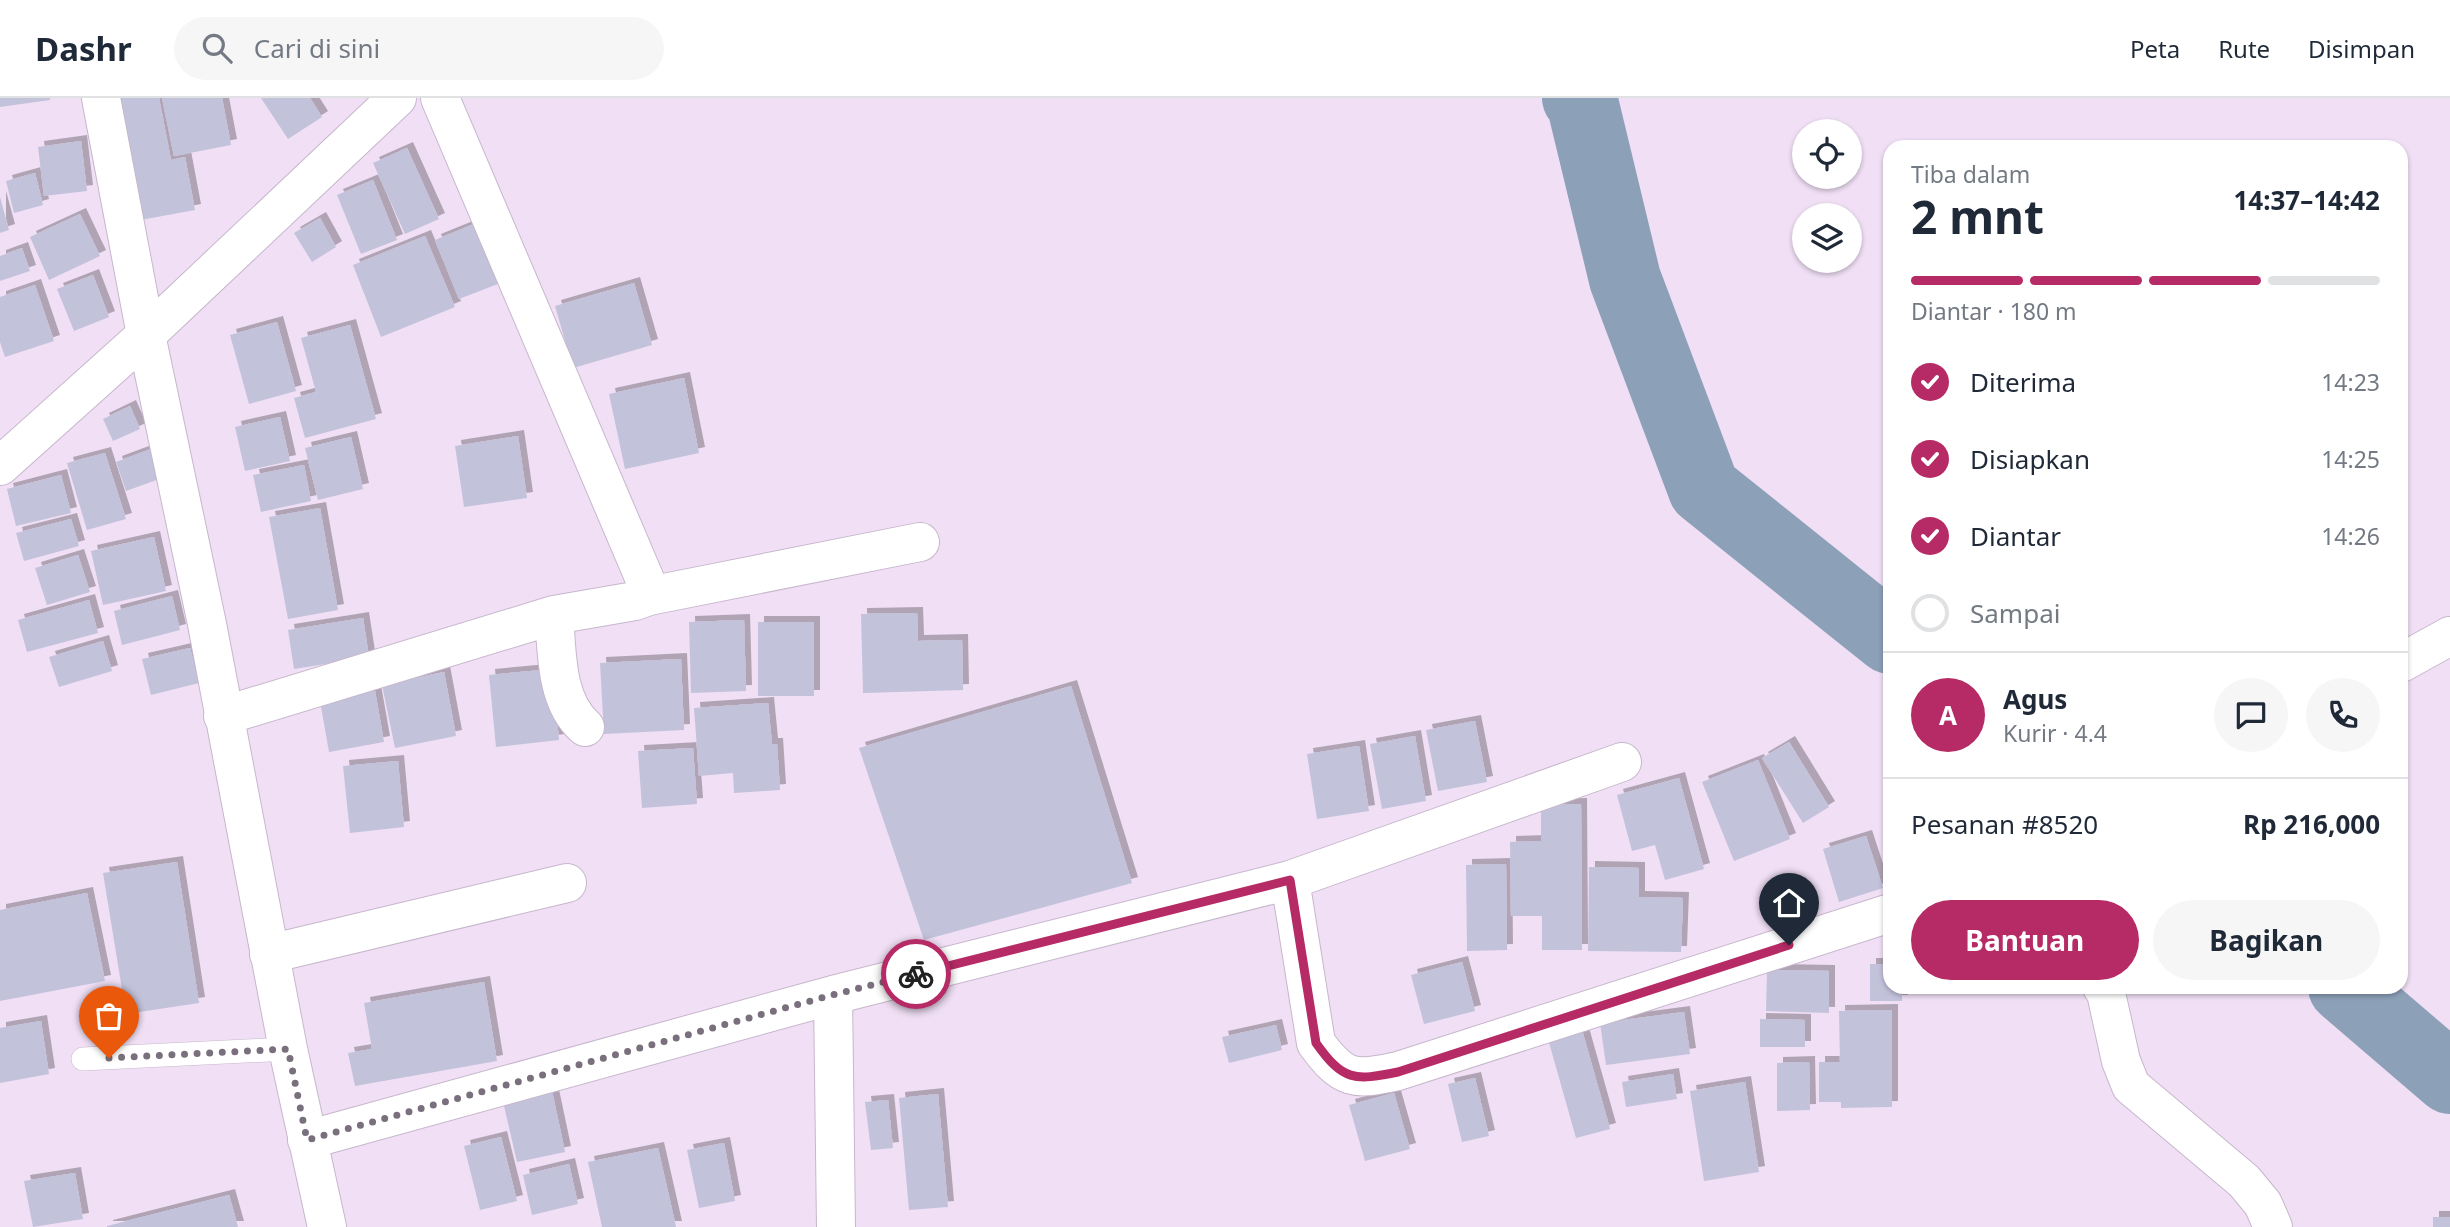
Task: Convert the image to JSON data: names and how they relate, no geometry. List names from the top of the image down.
{
  "page": {
    "header": "Dashr",
    "search": "Cari di sini",
    "nav": ["Peta", "Rute", "Disimpan"],
    "heading": ["2 mnt", "Tiba dalam", "14:37–14:42"],
    "panel": [
      "Agus",
      "Kurir · 4.4",
      "Pesanan #8520",
      "Rp 216,000"
    ],
    "bar": "Diantar · 180 m",
    "list": [
      ["Diterima", "14:23"],
      ["Disiapkan", "14:25"],
      ["Diantar", "14:26"],
      "Sampai"
    ],
    "round": "A",
    "buttons": ["Bantuan", "Bagikan"]
  }
}
